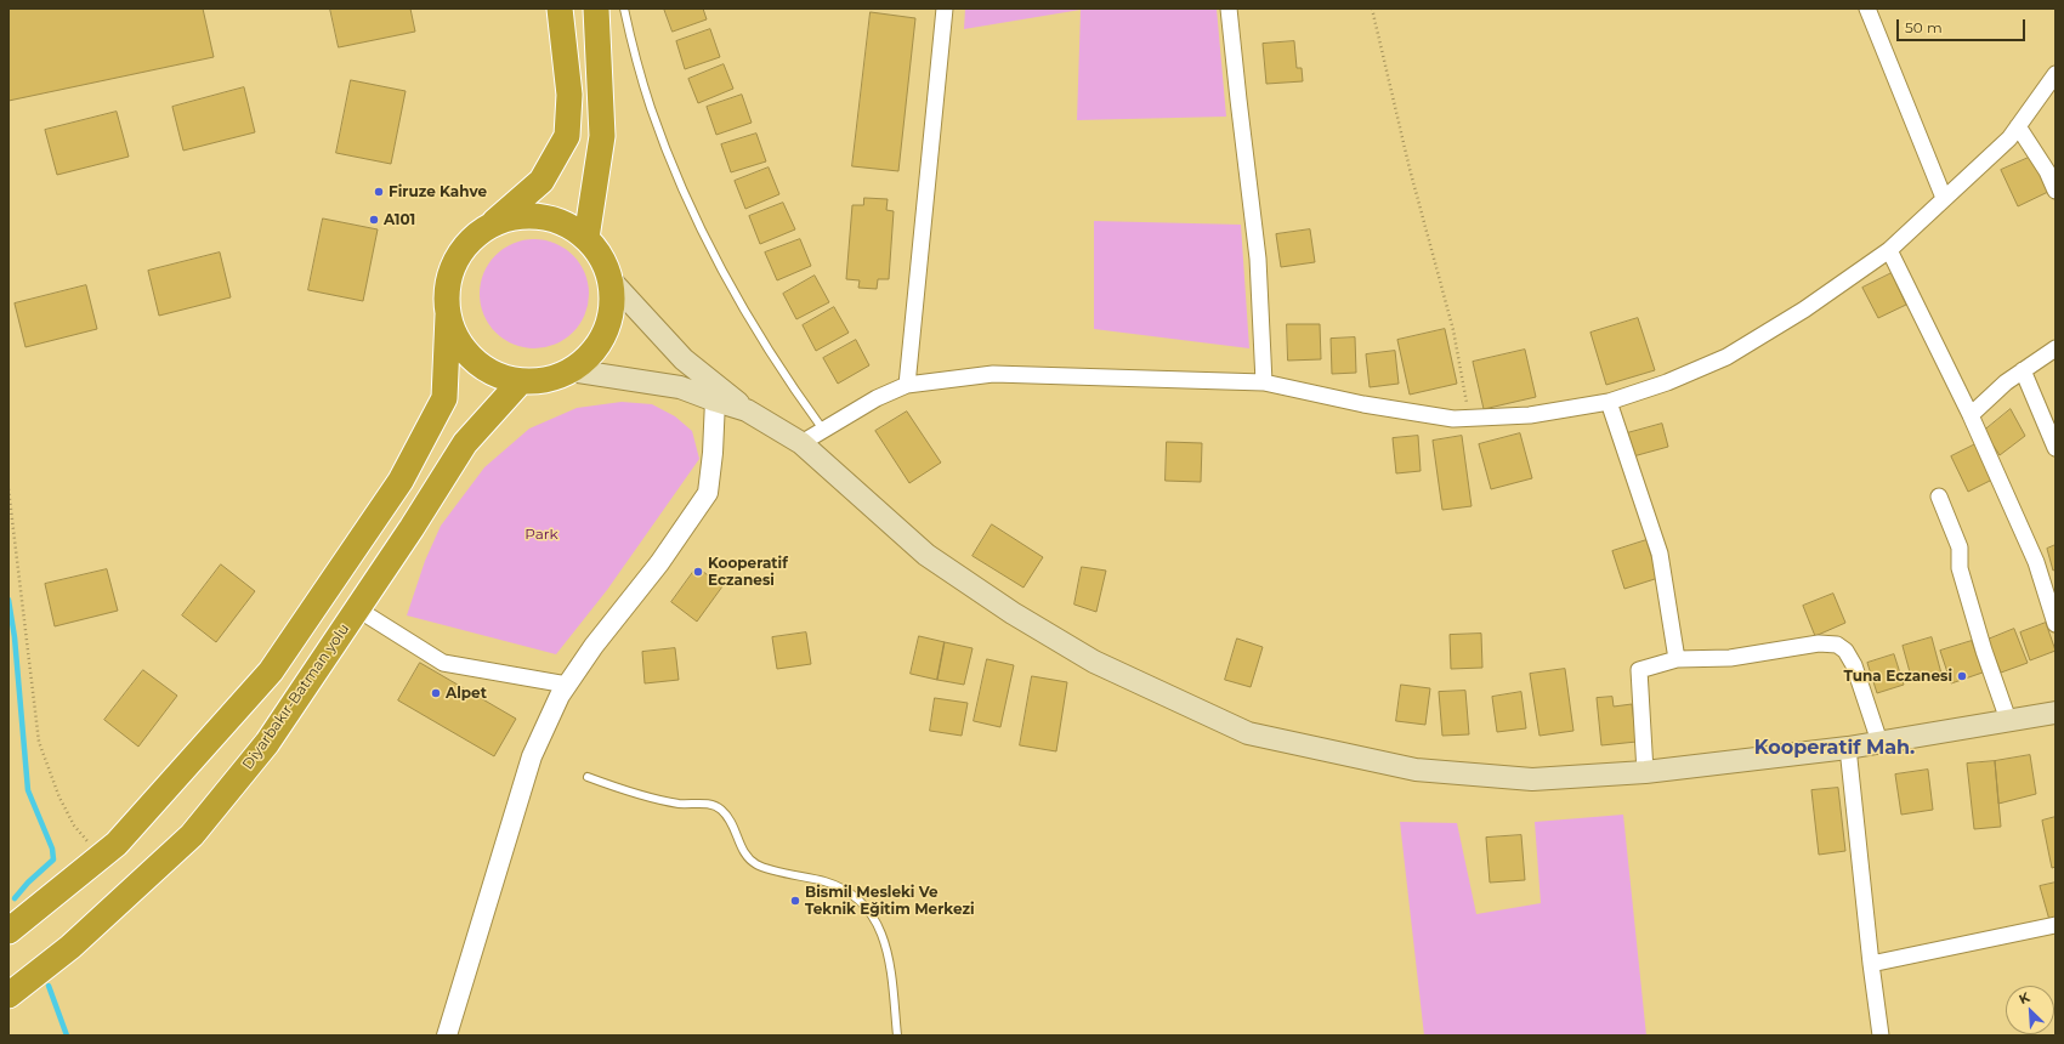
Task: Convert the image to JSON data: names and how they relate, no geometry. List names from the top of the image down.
{
  "streets": {
    "highway": ["Diyarbakır-Batman yolu"]
  },
  "districts": ["Kooperatif Mah."],
  "parks": ["Park"],
  "places": [
    "Firuze Kahve",
    "A101",
    "Kooperatif Eczanesi",
    "Tuna Eczanesi",
    "Alpet",
    "Bismil Mesleki Ve Teknik Eğitim Merkezi"
  ],
  "scale_bar": "50 m",
  "north": "top left"
}
